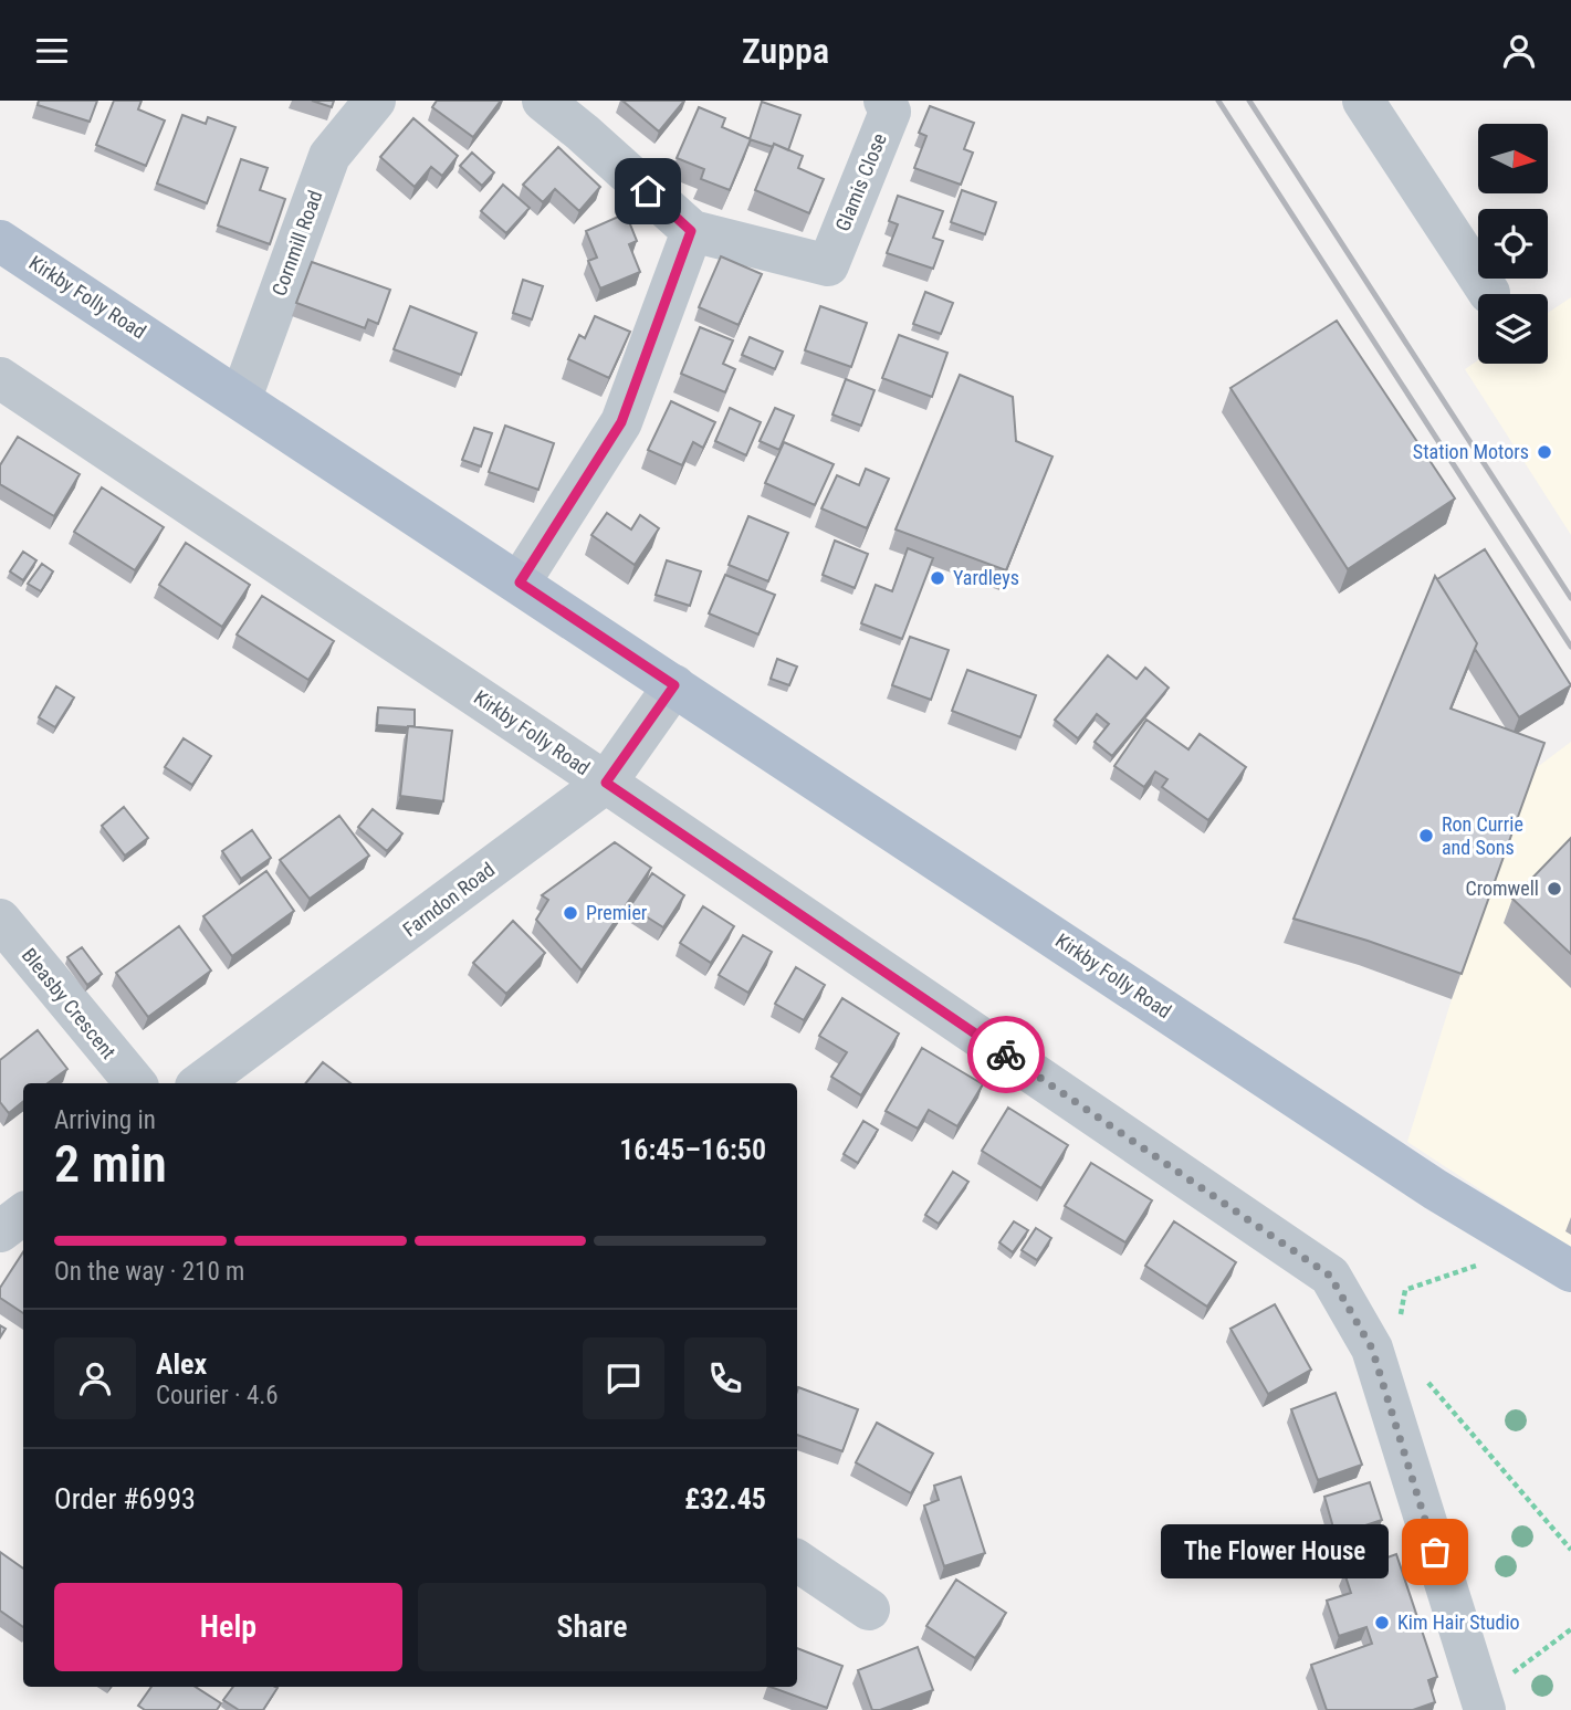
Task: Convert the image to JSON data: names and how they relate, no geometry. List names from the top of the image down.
{
  "streets": {
    "main road": ["Kirkby Folly Road"],
    "street": [
      "Glamis Close",
      "Cornmill Road",
      "Farndon Road",
      "Bleasby Crescent"
    ]
  },
  "crossings": [
    ["Cornmill Road", "Kirkby Folly Road"],
    ["Kirkby Folly Road", "Farndon Road"]
  ],
  "places": [
    "Station Motors",
    "Yardleys",
    "Ron Currie and Sons",
    "Cromwell",
    "Premier",
    "The Flower House",
    "Kim Hair Studio"
  ],
  "north": "right",
  "page": {
    "header": "Zuppa",
    "heading": ["2 min", "Arriving in", "16:45–16:50"],
    "panel": [
      "Alex",
      "Courier · 4.6",
      "Order #6993",
      "£32.45"
    ],
    "bar": "On the way · 210 m",
    "bubble": "The Flower House",
    "buttons": ["Help", "Share"]
  }
}
